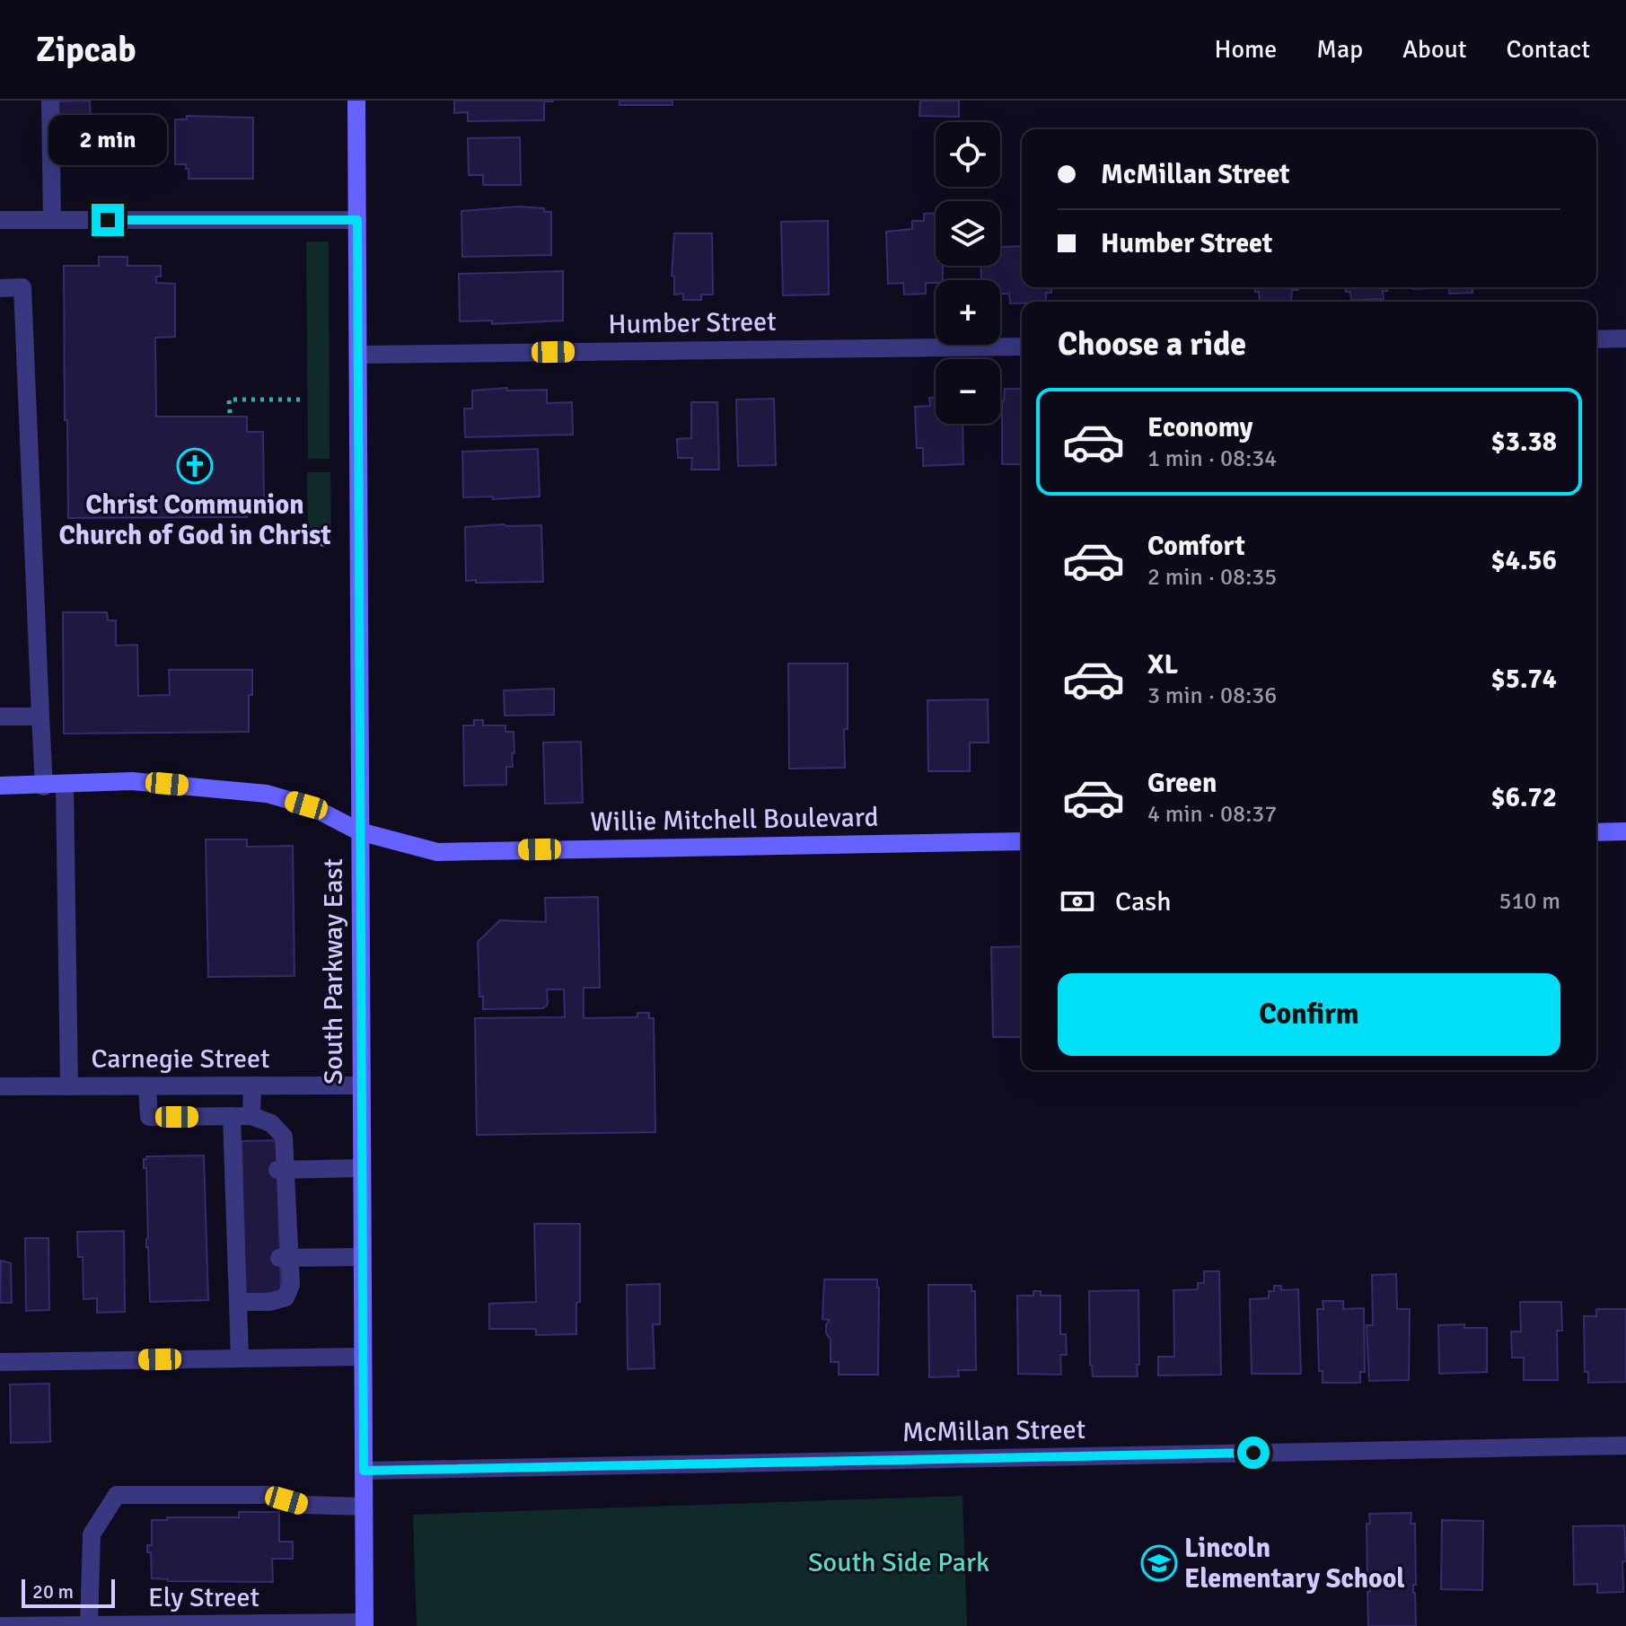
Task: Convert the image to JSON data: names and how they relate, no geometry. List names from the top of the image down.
{
  "streets": {
    "main road": ["Willie Mitchell Boulevard", "South Parkway East"],
    "street": [
      "Humber Street",
      "Carnegie Street",
      "McMillan Street",
      "Ely Street"
    ]
  },
  "crossings": [
    ["Humber Street", "South Parkway East"],
    ["Willie Mitchell Boulevard", "South Parkway East"],
    ["South Parkway East", "Carnegie Street"],
    ["South Parkway East", "McMillan Street"],
    ["South Parkway East", "Ely Street"]
  ],
  "parks": ["South Side Park"],
  "places": {
    "church": ["Christ Communion Church of God in Christ"],
    "school or university": ["Lincoln Elementary School"]
  },
  "scale_bar": "20 m",
  "page": {
    "header": "Zipcab",
    "nav": [
      "Home",
      "Map",
      "About",
      "Contact"
    ],
    "bubble": "2 min",
    "map_buttons": ["+", "−"],
    "banner": ["McMillan Street", "Humber Street"],
    "heading": "Choose a ride",
    "list": [
      {
        "name": "Economy",
        "note": "1 min · 08:34",
        "value": "$3.38"
      },
      {
        "name": "Comfort",
        "note": "2 min · 08:35",
        "value": "$4.56"
      },
      {
        "name": "XL",
        "note": "3 min · 08:36",
        "value": "$5.74"
      },
      {
        "name": "Green",
        "note": "4 min · 08:37",
        "value": "$6.72"
      }
    ],
    "pay": ["Cash", "510 m"],
    "buttons": "Confirm",
    "scale": "20 m"
  }
}
